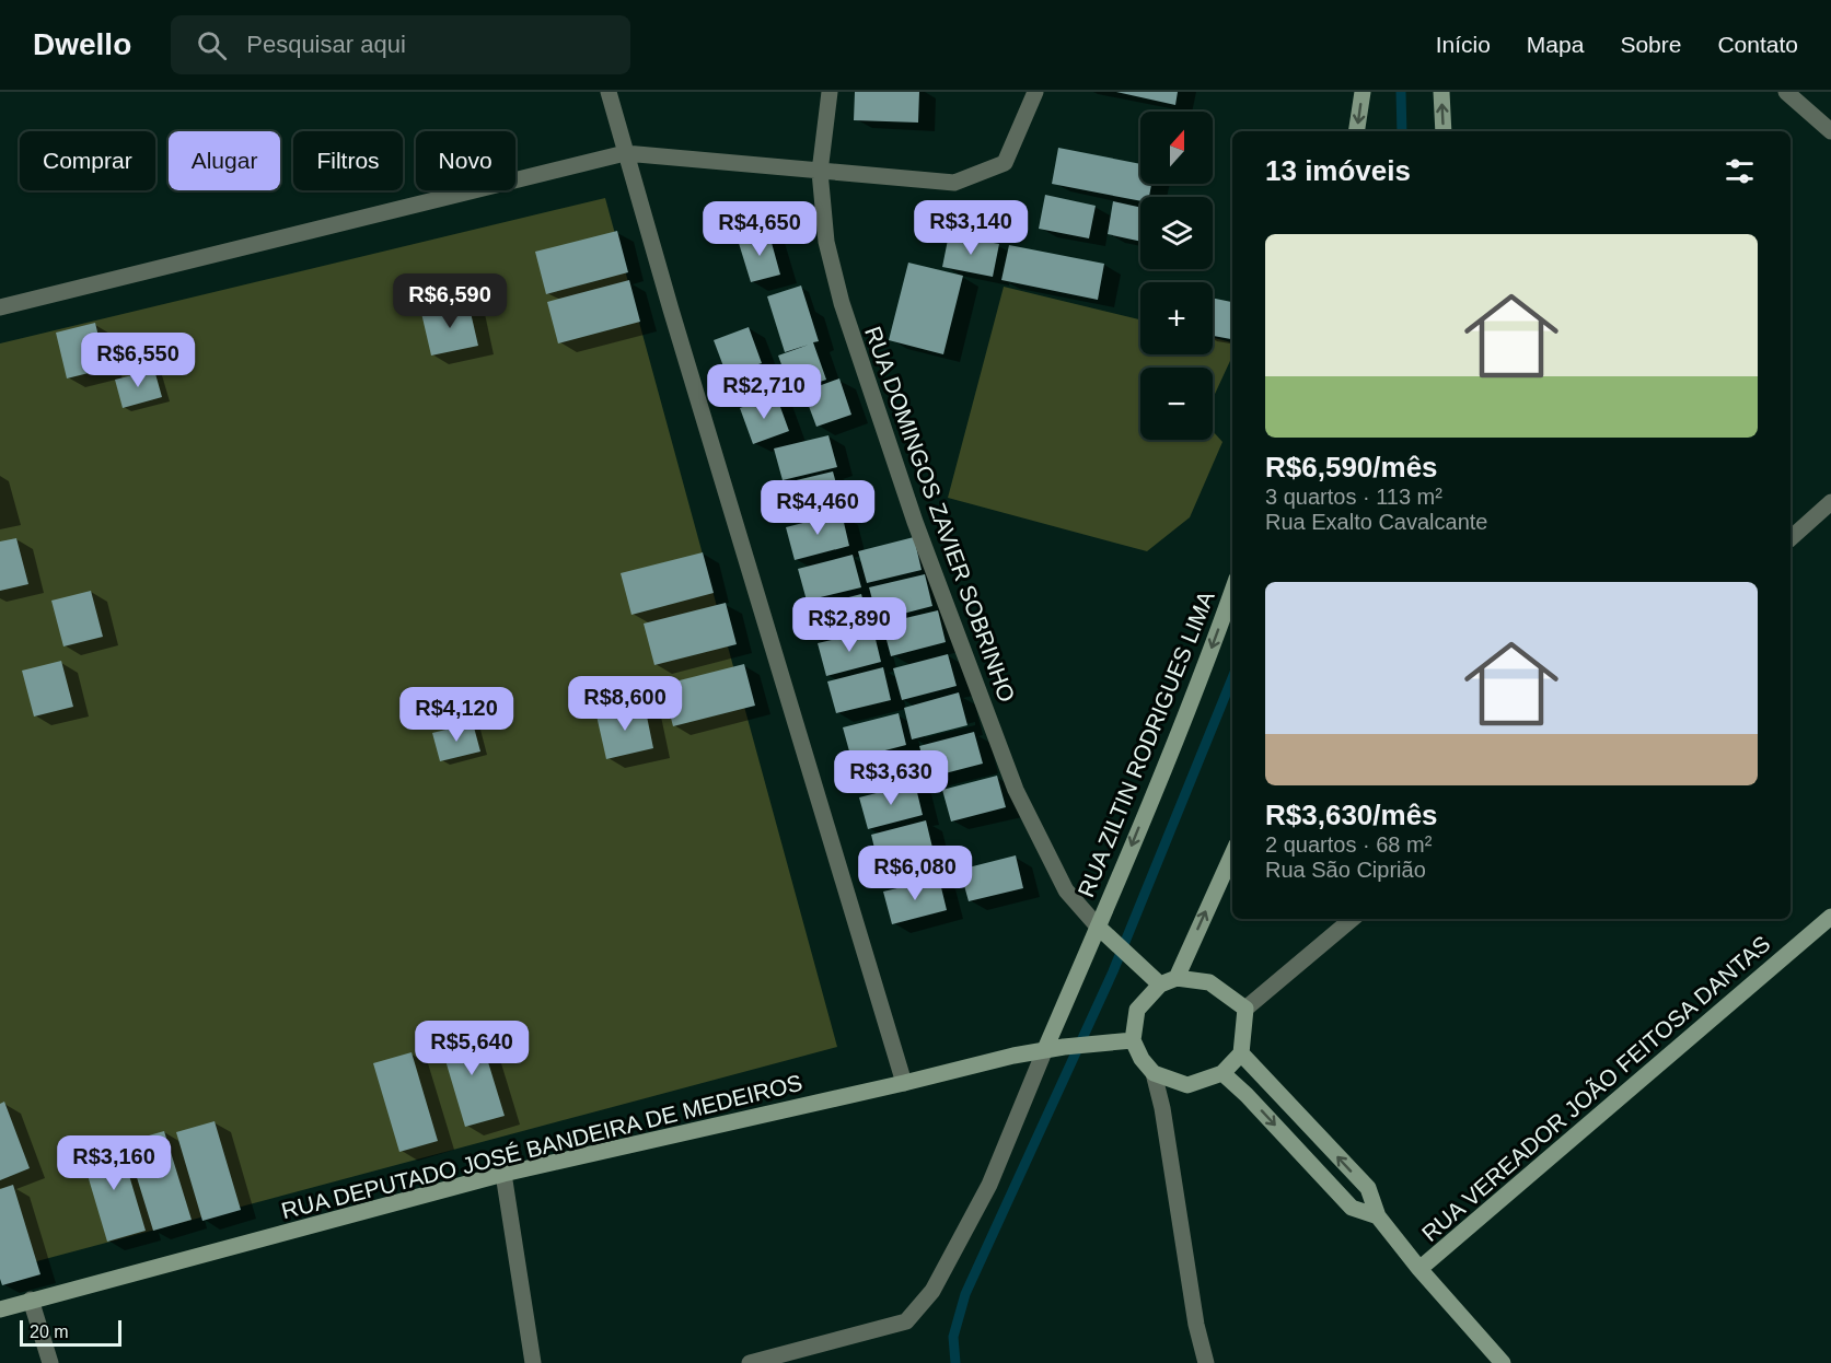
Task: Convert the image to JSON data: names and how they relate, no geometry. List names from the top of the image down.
{
  "streets": {
    "street": [
      "RUA DOMINGOS ZAVIER SOBRINHO",
      "RUA ZILTIN RODRIGUES LIMA",
      "RUA VEREADOR JOÃO FEITOSA DANTAS",
      "RUA DEPUTADO JOSÉ BANDEIRA DE MEDEIROS"
    ]
  },
  "crossings": [
    ["RUA DOMINGOS ZAVIER SOBRINHO", "RUA ZILTIN RODRIGUES LIMA"],
    ["RUA ZILTIN RODRIGUES LIMA", "RUA DEPUTADO JOSÉ BANDEIRA DE MEDEIROS"]
  ],
  "scale_bar": "20 m",
  "north": "top",
  "page": {
    "header": "Dwello",
    "search": "Pesquisar aqui",
    "nav": [
      "Início",
      "Mapa",
      "Sobre",
      "Contato"
    ],
    "map_buttons": ["+", "−"],
    "chip": [
      "Comprar",
      "Alugar",
      "Filtros",
      "Novo"
    ],
    "heading": "13 imóveis",
    "price": [
      "R$3,140",
      "R$4,650",
      "R$6,590",
      "R$6,550",
      "R$2,710",
      "R$4,460",
      "R$2,890",
      "R$8,600",
      "R$4,120",
      "R$3,630",
      "R$6,080",
      "R$5,640",
      "R$3,160"
    ],
    "list": [
      {
        "name": "R$6,590/mês",
        "note": "3 quartos · 113 m² · Rua Exalto Cavalcante"
      },
      {
        "name": "R$3,630/mês",
        "note": "2 quartos · 68 m² · Rua São Ciprião"
      }
    ],
    "scale": "20 m"
  }
}
